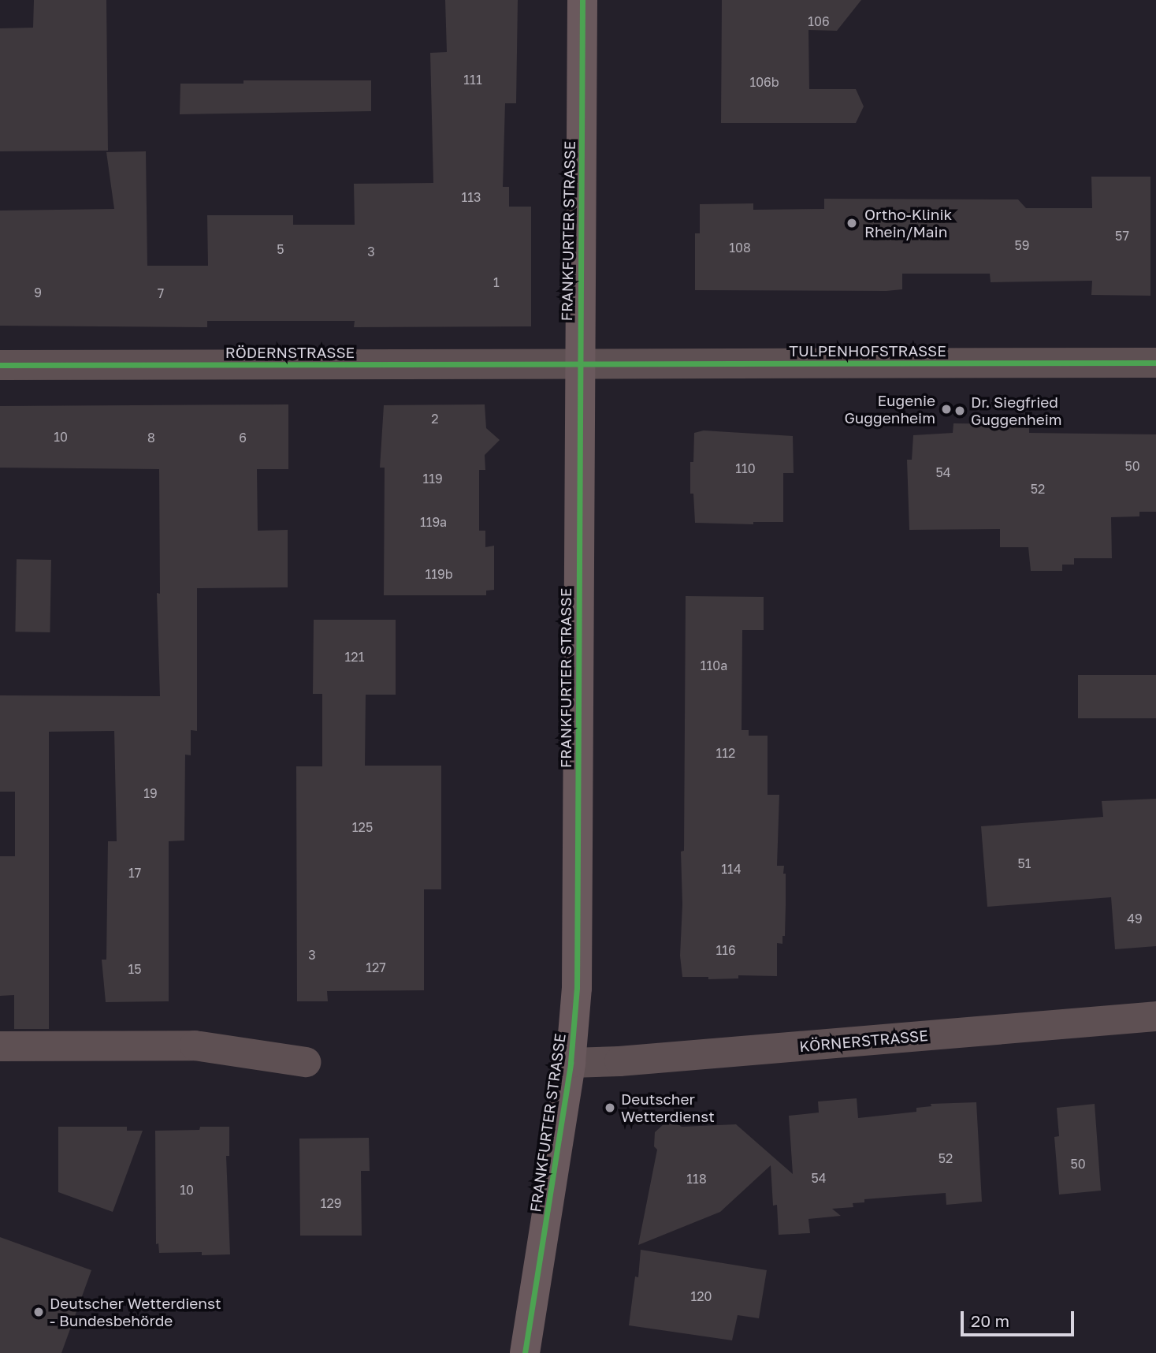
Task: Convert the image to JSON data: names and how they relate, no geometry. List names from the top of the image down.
{
  "streets": {
    "main road": ["FRANKFURTER STRASSE"],
    "street": ["TULPENHOFSTRASSE", "RÖDERNSTRASSE", "KÖRNERSTRASSE"]
  },
  "crossings": [
    ["FRANKFURTER STRASSE", "TULPENHOFSTRASSE"],
    ["FRANKFURTER STRASSE", "RÖDERNSTRASSE"],
    ["FRANKFURTER STRASSE", "KÖRNERSTRASSE"],
    ["TULPENHOFSTRASSE", "RÖDERNSTRASSE"]
  ],
  "places": [
    "Ortho-Klinik Rhein/Main",
    "Eugenie Guggenheim",
    "Dr. Siegfried Guggenheim",
    "Deutscher Wetterdienst",
    "Deutscher Wetterdienst - Bundesbehörde"
  ],
  "house_numbers": [
    "106",
    "111",
    "106b",
    "113",
    "57",
    "59",
    "108",
    "5",
    "3",
    "1",
    "9",
    "7",
    "2",
    "10",
    "8",
    "6",
    "50",
    "110",
    "54",
    "119",
    "52",
    "119a",
    "119b",
    "121",
    "110a",
    "112",
    "19",
    "125",
    "51",
    "114",
    "17",
    "49",
    "116",
    "3",
    "127",
    "15",
    "52",
    "50",
    "54",
    "118",
    "10",
    "129",
    "120"
  ],
  "scale_bar": "20 m"
}
